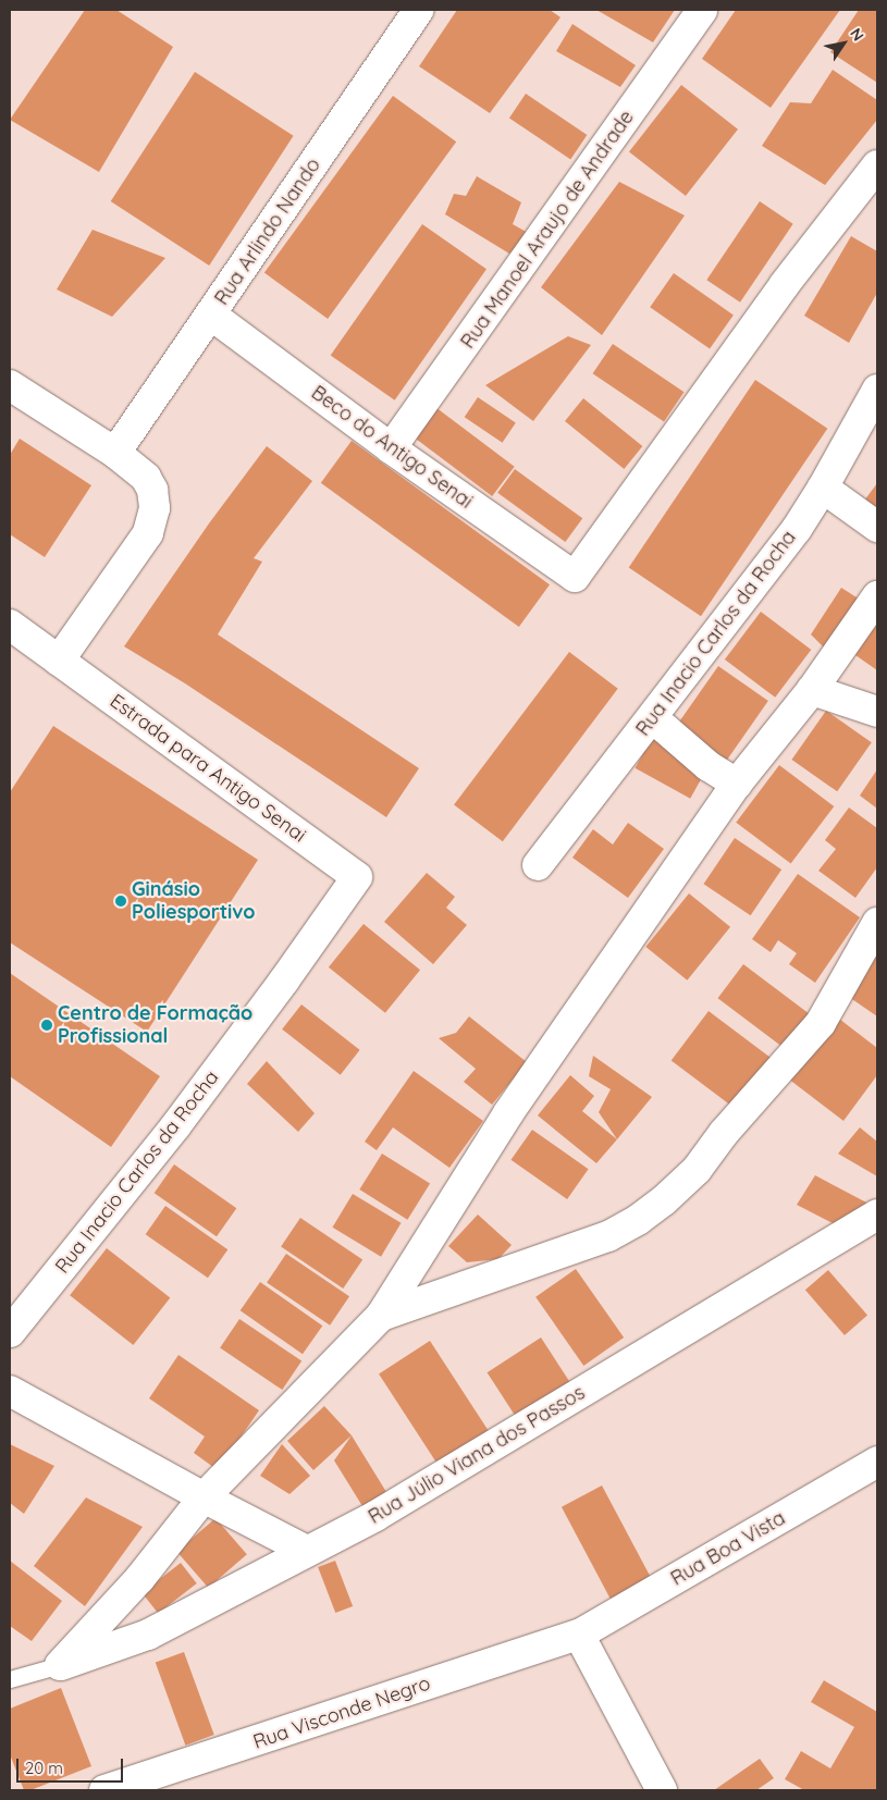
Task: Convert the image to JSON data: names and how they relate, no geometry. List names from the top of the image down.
{
  "streets": {
    "street": [
      "Rua Manoel Araujo de Andrade",
      "Rua Arlindo Nando",
      "Beco do Antigo Senai",
      "Rua Inacio Carlos da Rocha",
      "Estrada para Antigo Senai",
      "Rua Júlio Viana dos Passos",
      "Rua Boa Vista",
      "Rua Visconde Negro"
    ]
  },
  "crossings": [
    ["Rua Manoel Araujo de Andrade", "Beco do Antigo Senai"],
    ["Rua Arlindo Nando", "Beco do Antigo Senai"],
    ["Rua Inacio Carlos da Rocha", "Estrada para Antigo Senai"],
    ["Rua Boa Vista", "Rua Visconde Negro"]
  ],
  "places": ["Ginásio Poliesportivo", "Centro de Formação Profissional"],
  "scale_bar": "20 m",
  "north": "top right"
}
